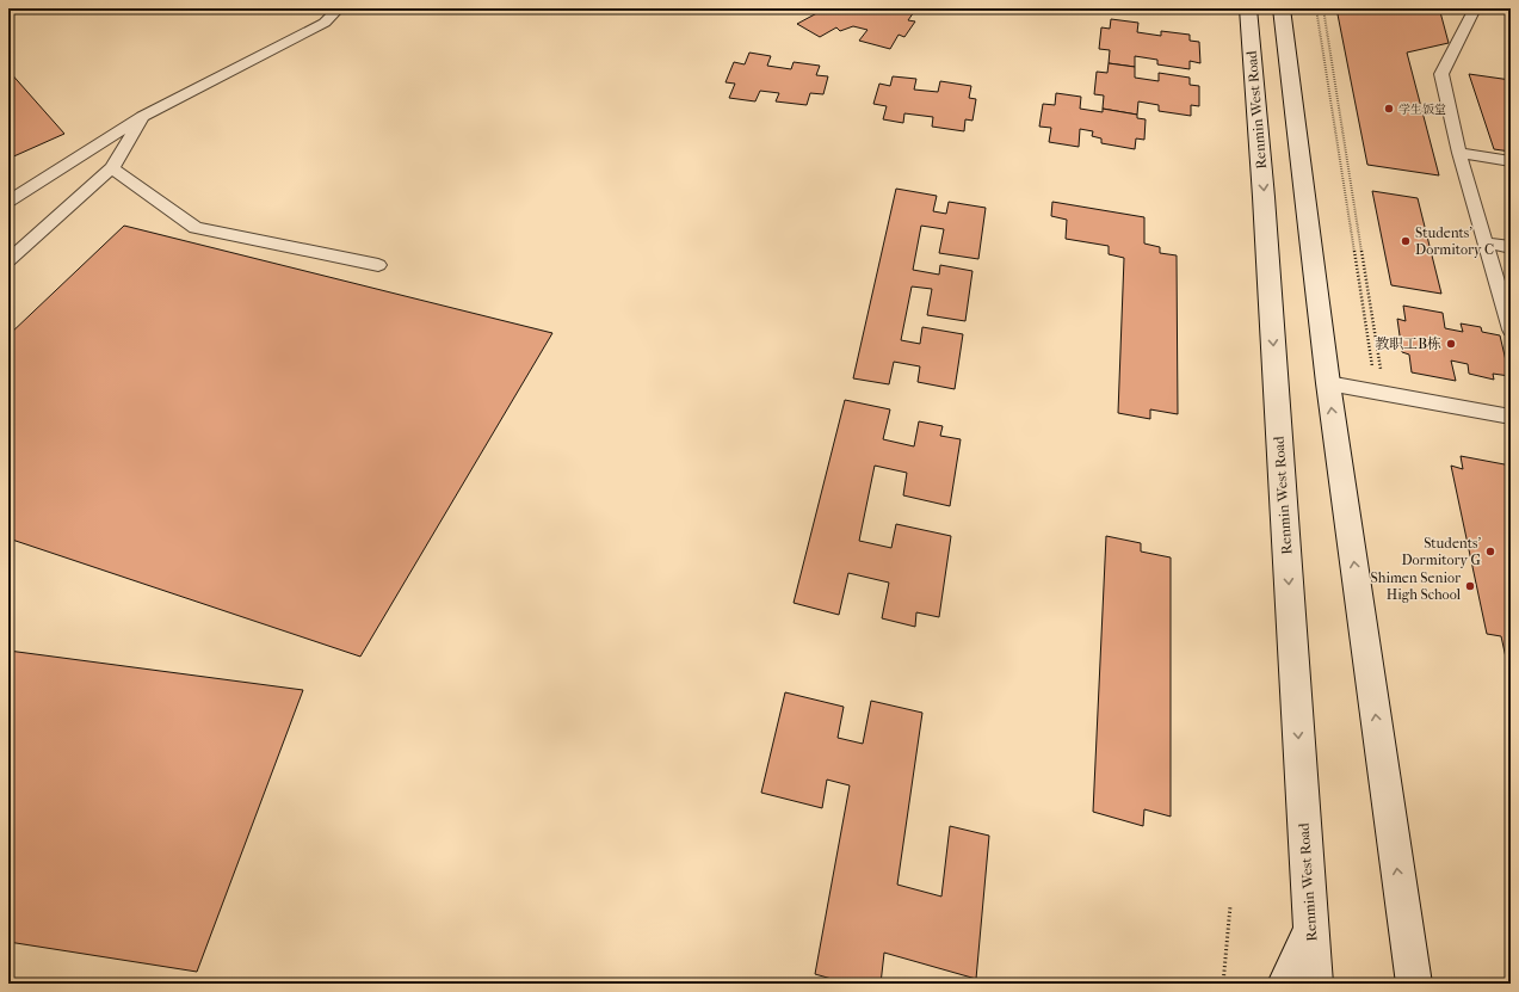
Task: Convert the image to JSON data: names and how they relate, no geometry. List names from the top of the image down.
{
  "streets": {
    "street": ["Renmin West Road"]
  },
  "places": [
    "学生饭堂",
    "Students' Dormitory C",
    "教职工B栋",
    "Students' Dormitory G",
    "Shimen Senior High School"
  ]
}
